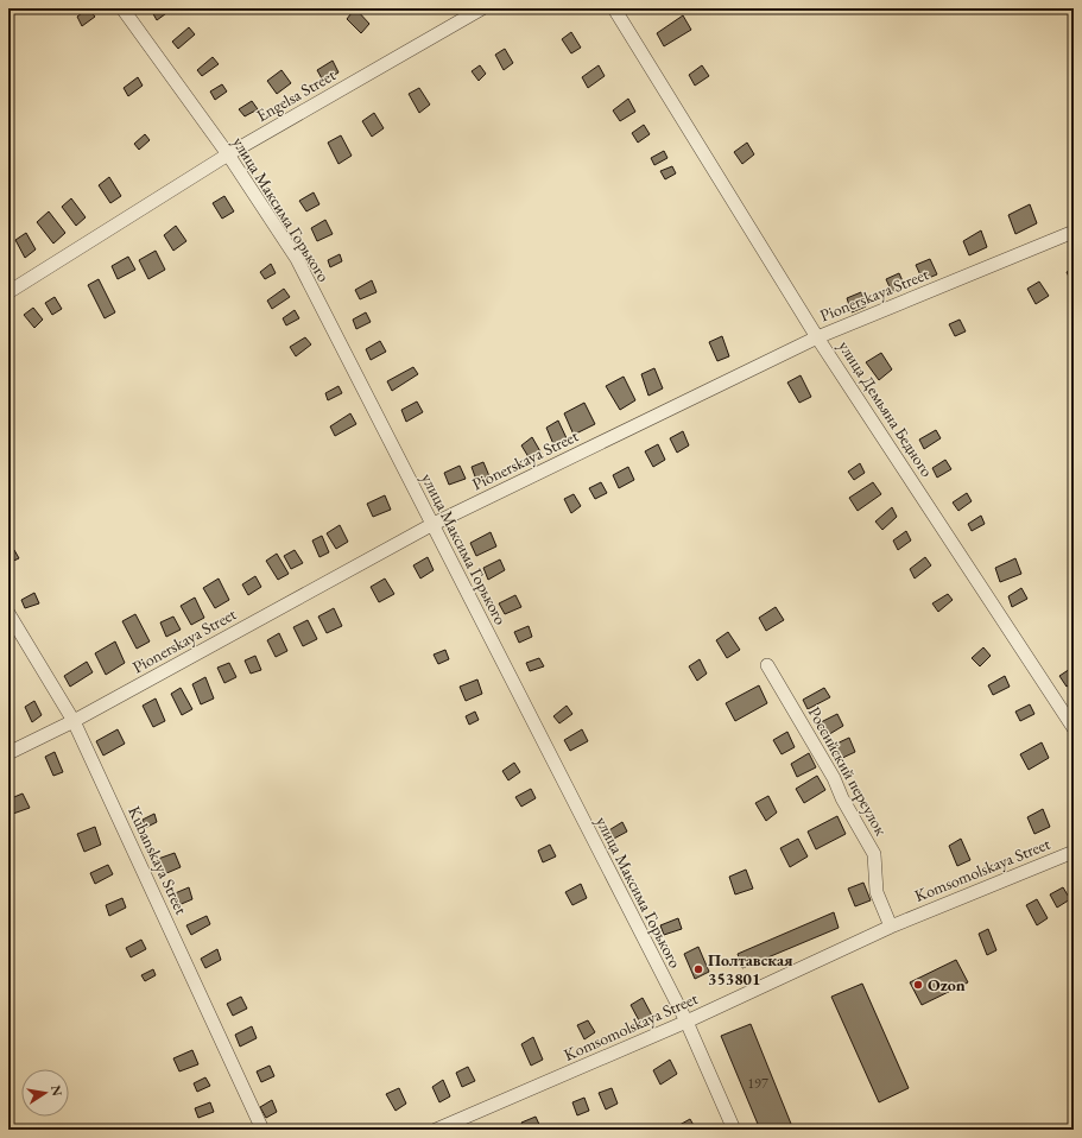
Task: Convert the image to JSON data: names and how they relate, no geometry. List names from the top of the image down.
{
  "streets": {
    "street": [
      "Engelsa Street",
      "улица Максима Горького",
      "Pionerskaya Street",
      "улица Демьяна Бедного",
      "Российский переулок",
      "Kubanskaya Street",
      "Komsomolskaya Street"
    ]
  },
  "crossings": [
    ["Engelsa Street", "улица Максима Горького"],
    ["улица Максима Горького", "Pionerskaya Street"],
    ["улица Максима Горького", "Komsomolskaya Street"],
    ["Pionerskaya Street", "улица Демьяна Бедного"],
    ["Pionerskaya Street", "Kubanskaya Street"],
    ["Российский переулок", "Komsomolskaya Street"]
  ],
  "places": ["Полтавская 353801", "Ozon"],
  "house_numbers": ["197"],
  "north": "right"
}
